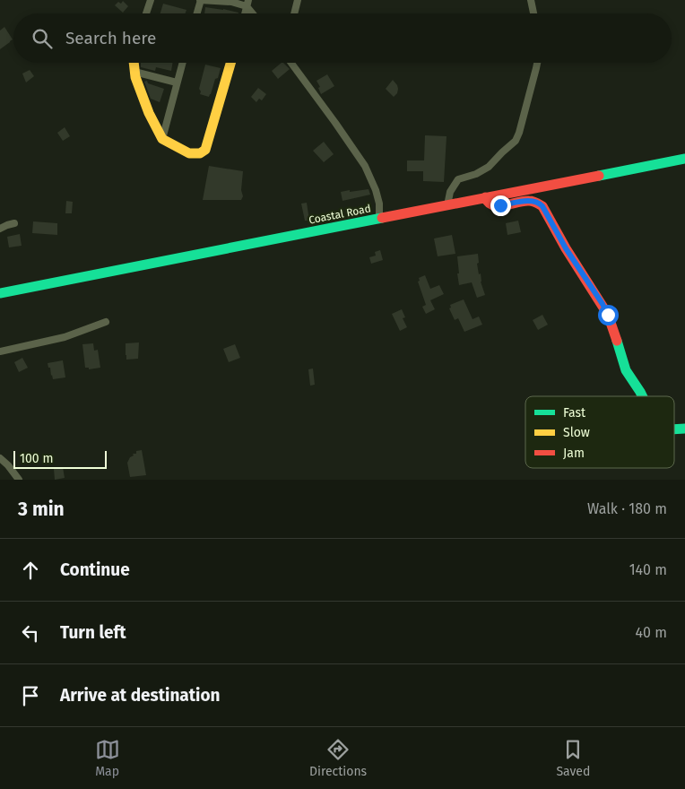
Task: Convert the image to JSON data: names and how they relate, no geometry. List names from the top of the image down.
{
  "streets": {
    "main road": ["Coastal Road"]
  },
  "legend": ["Fast", "Slow", "Jam"],
  "scale_bar": "100 m",
  "page": {
    "search": "Search here",
    "scale": "100 m",
    "heading": ["3 min", "Walk · 180 m"],
    "list": [
      ["Continue", "140 m"],
      ["Turn left", "40 m"],
      "Arrive at destination"
    ],
    "nav": ["Map", "Directions", "Saved"]
  }
}
